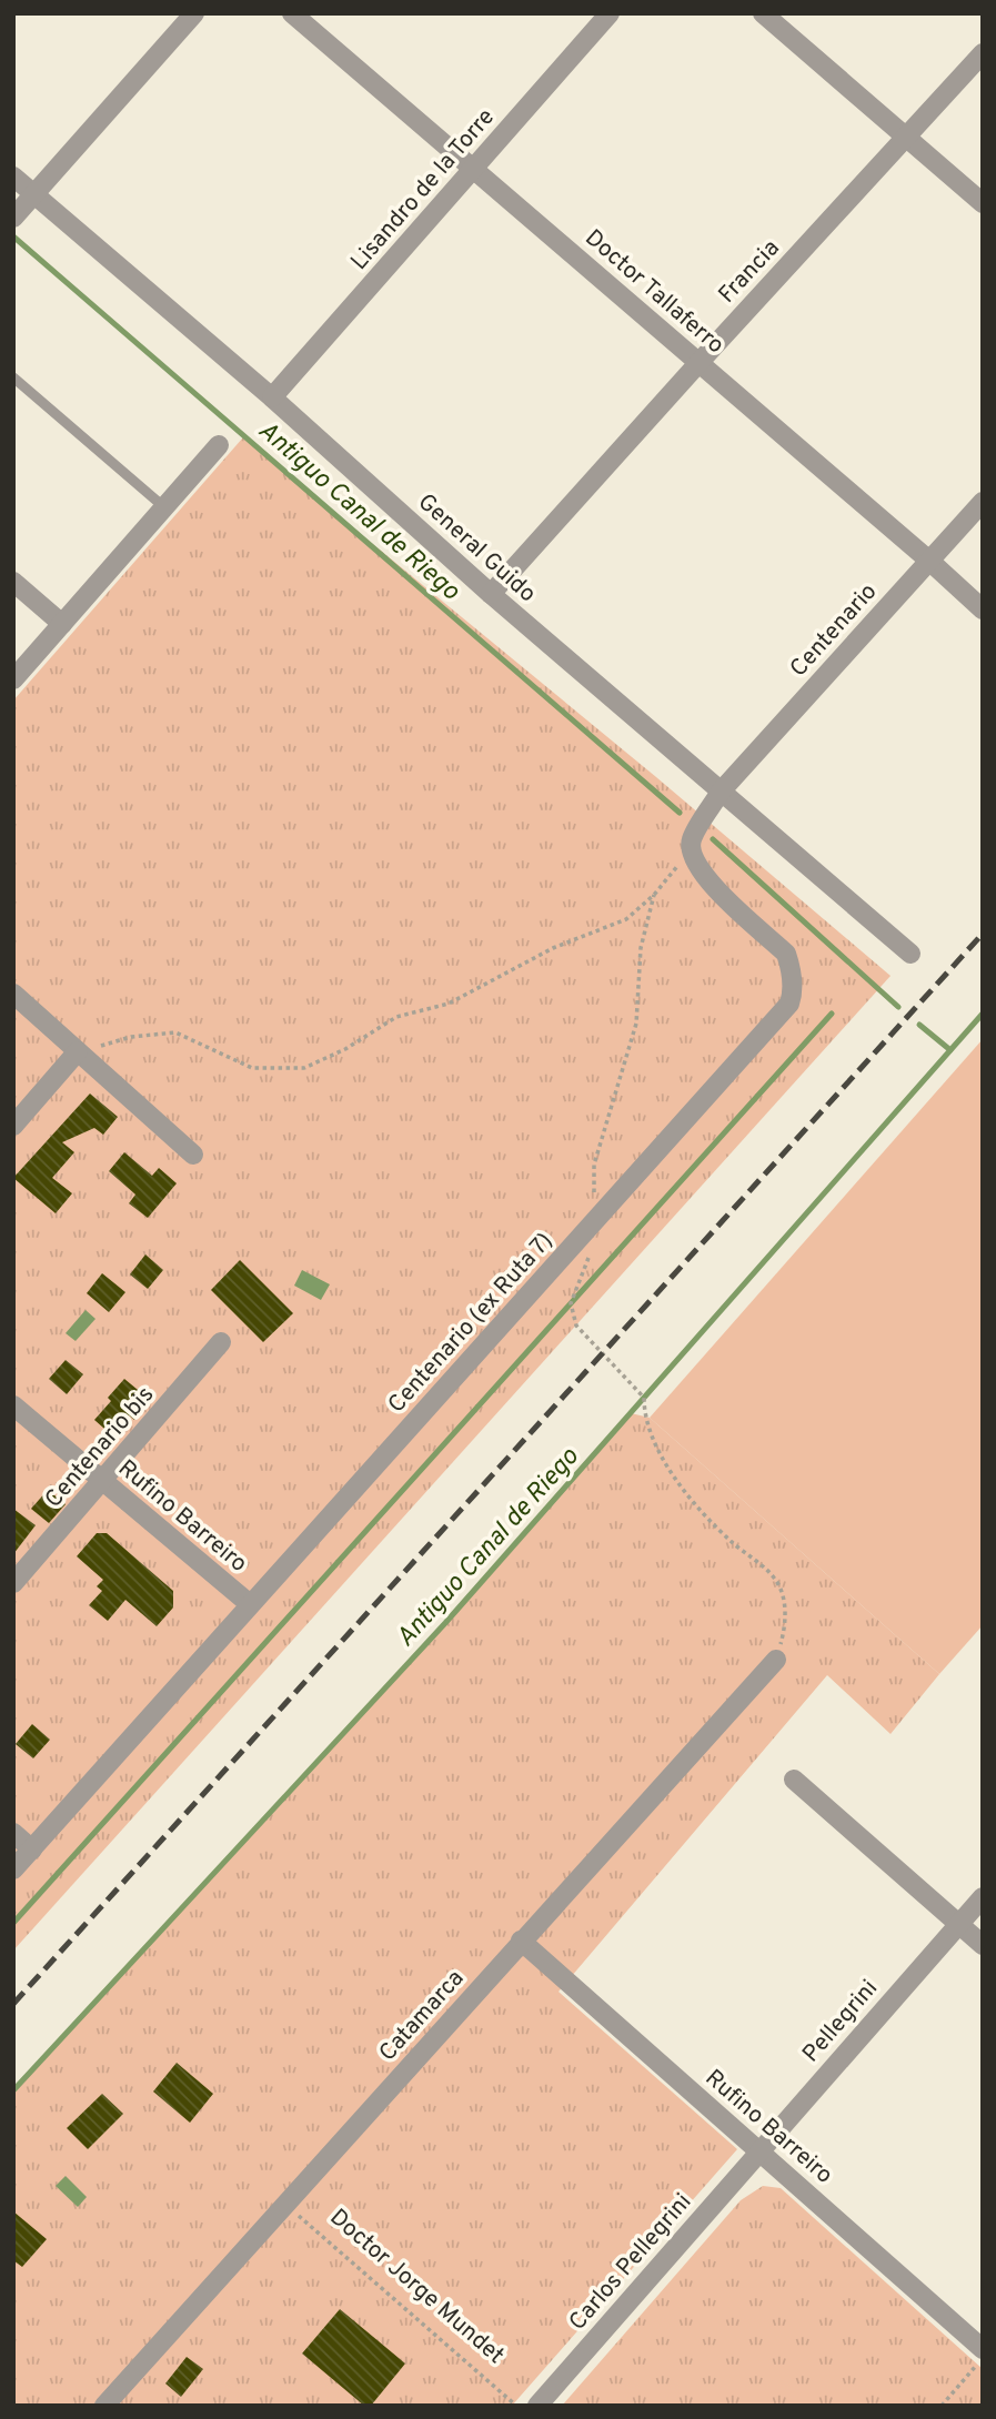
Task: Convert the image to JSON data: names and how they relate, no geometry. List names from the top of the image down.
{
  "streets": {
    "street": [
      "Lisandro de la Torre",
      "Francia",
      "Doctor Tallaferro",
      "General Guido",
      "Centenario",
      "Centenario (ex Ruta 7)",
      "Centenario bis",
      "Rufino Barreiro",
      "Catamarca",
      "Pellegrini",
      "Carlos Pellegrini"
    ],
    "path": ["Doctor Jorge Mundet"]
  },
  "crossings": [
    ["Lisandro de la Torre", "Doctor Tallaferro"],
    ["Lisandro de la Torre", "General Guido"],
    ["Francia", "Doctor Tallaferro"],
    ["Francia", "General Guido"],
    ["Doctor Tallaferro", "Centenario"],
    ["General Guido", "Centenario"],
    ["Centenario (ex Ruta 7)", "Rufino Barreiro"],
    ["Centenario bis", "Rufino Barreiro"],
    ["Rufino Barreiro", "Catamarca"],
    ["Rufino Barreiro", "Pellegrini"],
    ["Rufino Barreiro", "Carlos Pellegrini"],
    ["Catamarca", "Doctor Jorge Mundet"],
    ["Pellegrini", "Carlos Pellegrini"]
  ],
  "water": ["Antiguo Canal de Riego"]
}
